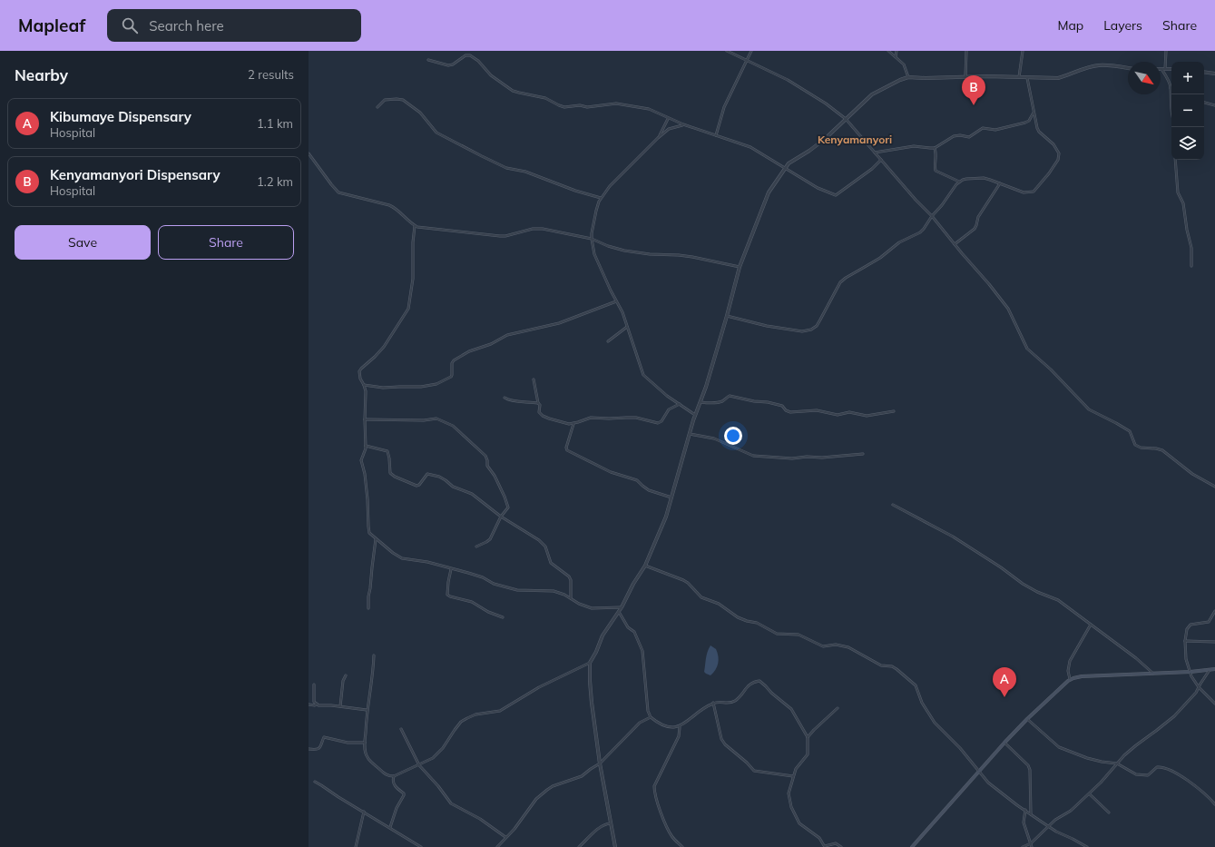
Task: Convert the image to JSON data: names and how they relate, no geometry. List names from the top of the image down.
{
  "districts": ["Kenyamanyori"],
  "north": "bottom right",
  "page": {
    "header": "Mapleaf",
    "search": "Search here",
    "nav": ["Map", "Layers", "Share"],
    "heading": ["Nearby", "2 results"],
    "map_buttons": ["+", "−"],
    "pins": ["B", "A"],
    "list": [
      {
        "mark": "A",
        "name": "Kibumaye Dispensary",
        "note": "Hospital",
        "value": "1.1 km"
      },
      {
        "mark": "B",
        "name": "Kenyamanyori Dispensary",
        "note": "Hospital",
        "value": "1.2 km"
      }
    ],
    "buttons": ["Save", "Share"]
  }
}
